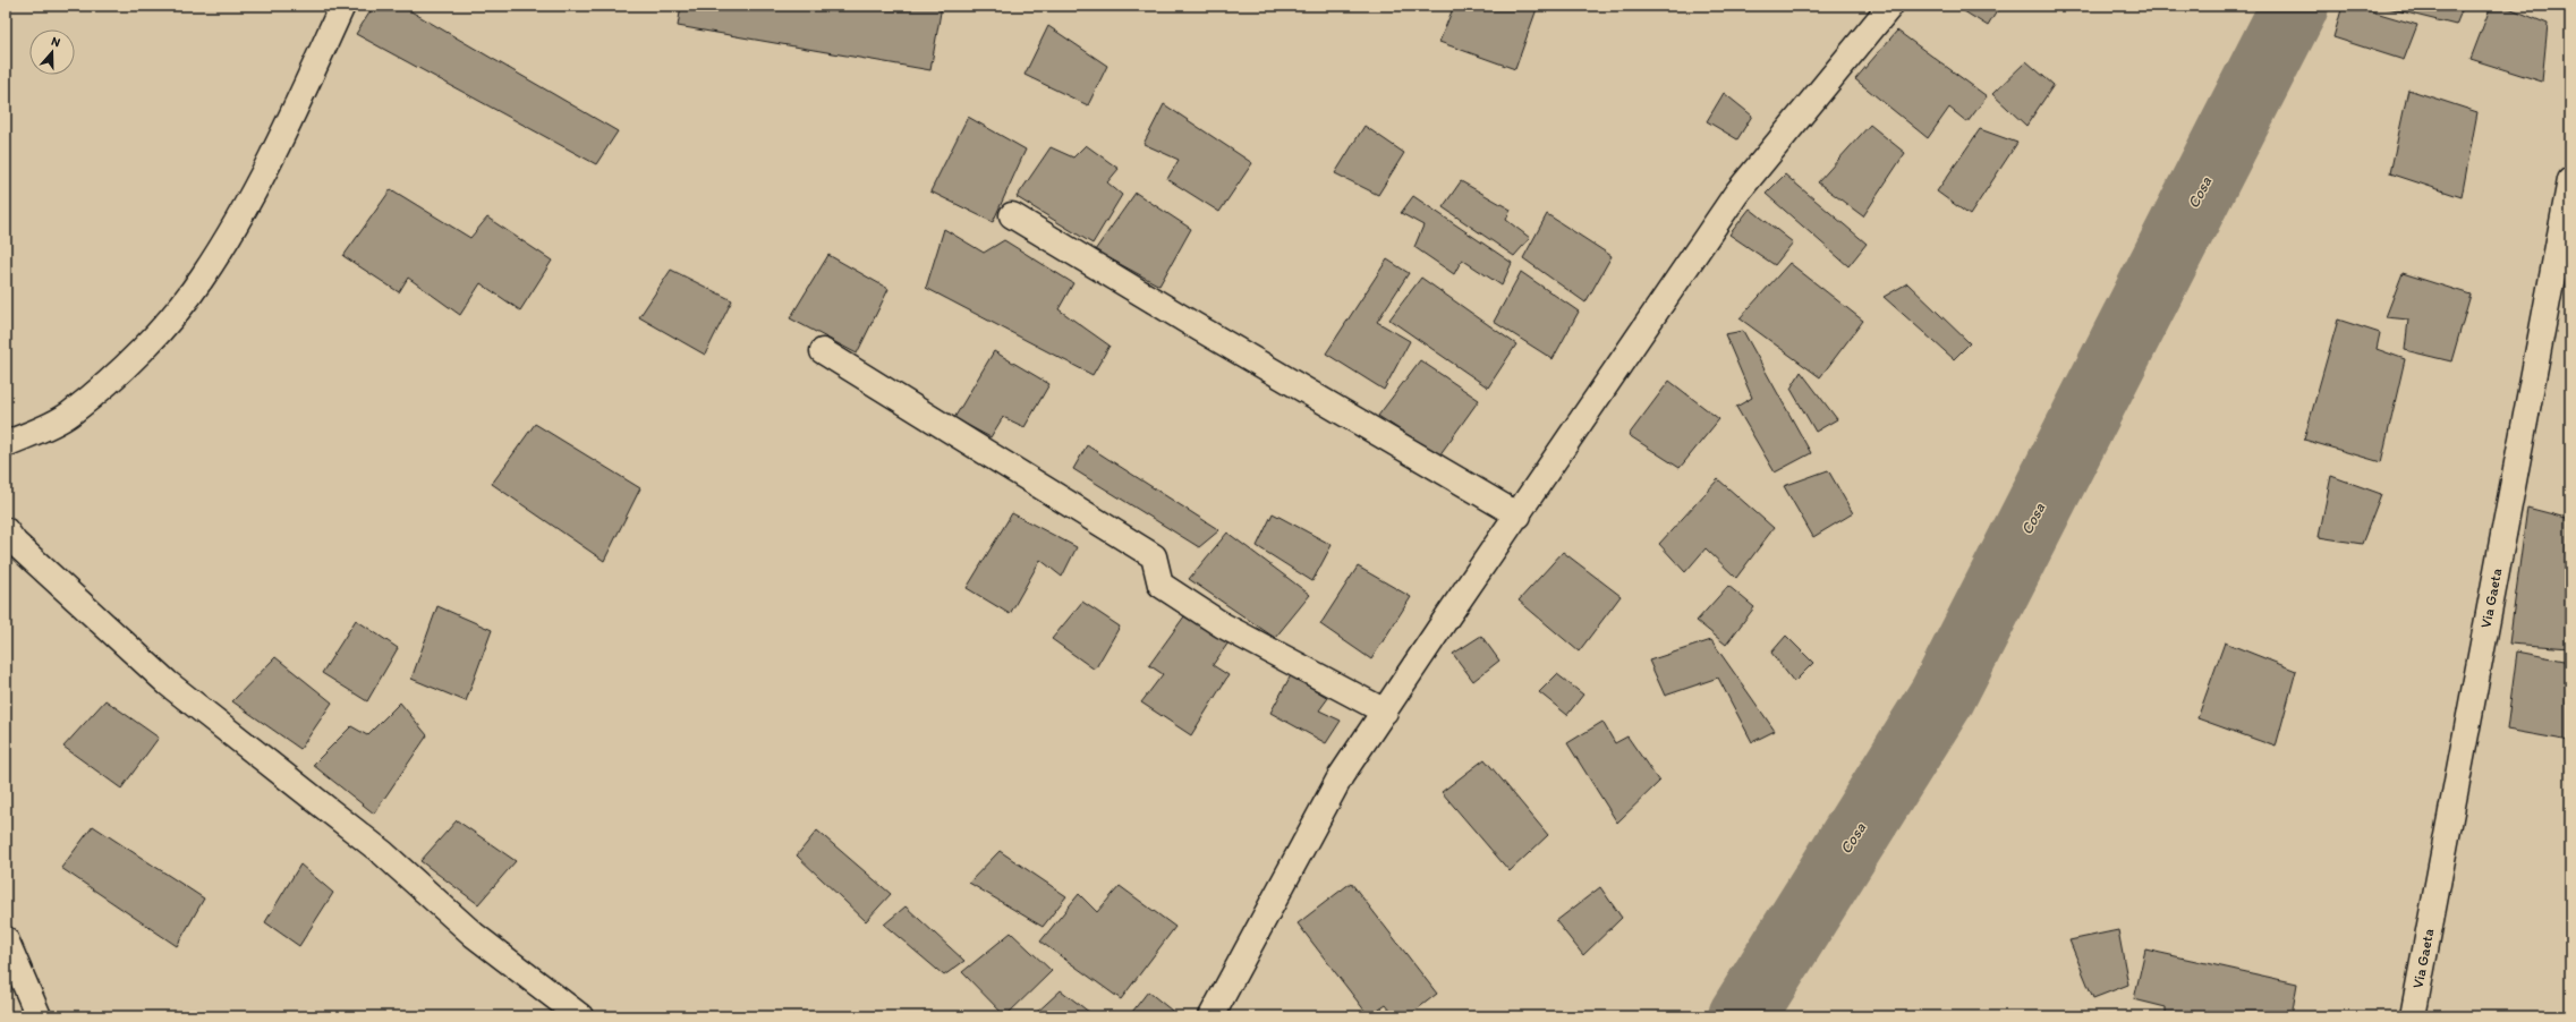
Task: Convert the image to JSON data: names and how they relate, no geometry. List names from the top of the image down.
{
  "streets": {
    "street": ["Via Gaeta"]
  },
  "water": ["Cosa"],
  "north": "top"
}
